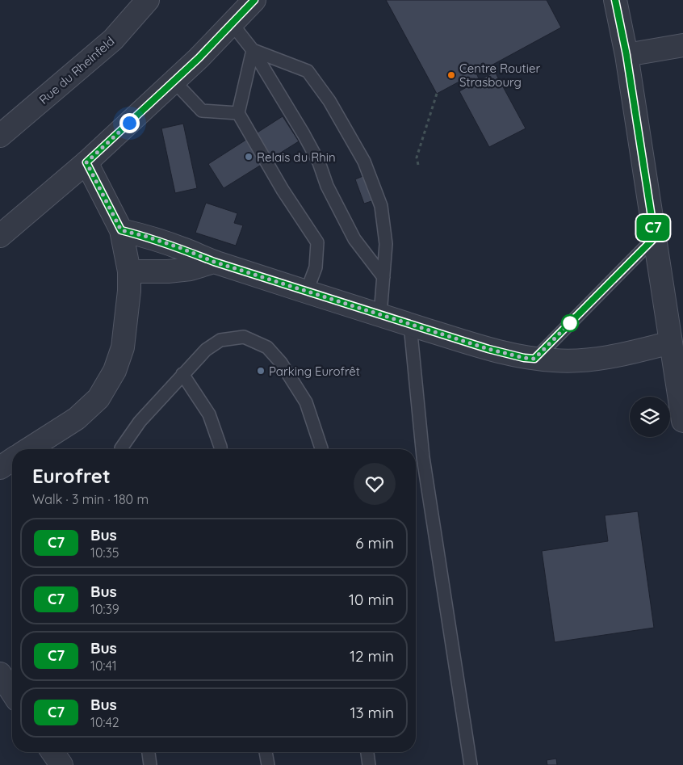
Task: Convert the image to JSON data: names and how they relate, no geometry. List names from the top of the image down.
{
  "streets": {
    "street": ["Rue du Rheinfeld"]
  },
  "places": ["Centre Routier Strasbourg", "Relais du Rhin", "Parking Eurofrêt"],
  "lines": ["bus line C7"],
  "page": {
    "on_map": "C7",
    "heading": ["Eurofret", "Walk · 3 min · 180 m"],
    "list": [
      {
        "mark": "C7",
        "name": "Bus",
        "note": "10:35",
        "value": "6 min"
      },
      {
        "mark": "C7",
        "name": "Bus",
        "note": "10:39",
        "value": "10 min"
      },
      {
        "mark": "C7",
        "name": "Bus",
        "note": "10:41",
        "value": "12 min"
      },
      {
        "mark": "C7",
        "name": "Bus",
        "note": "10:42",
        "value": "13 min"
      }
    ]
  }
}
